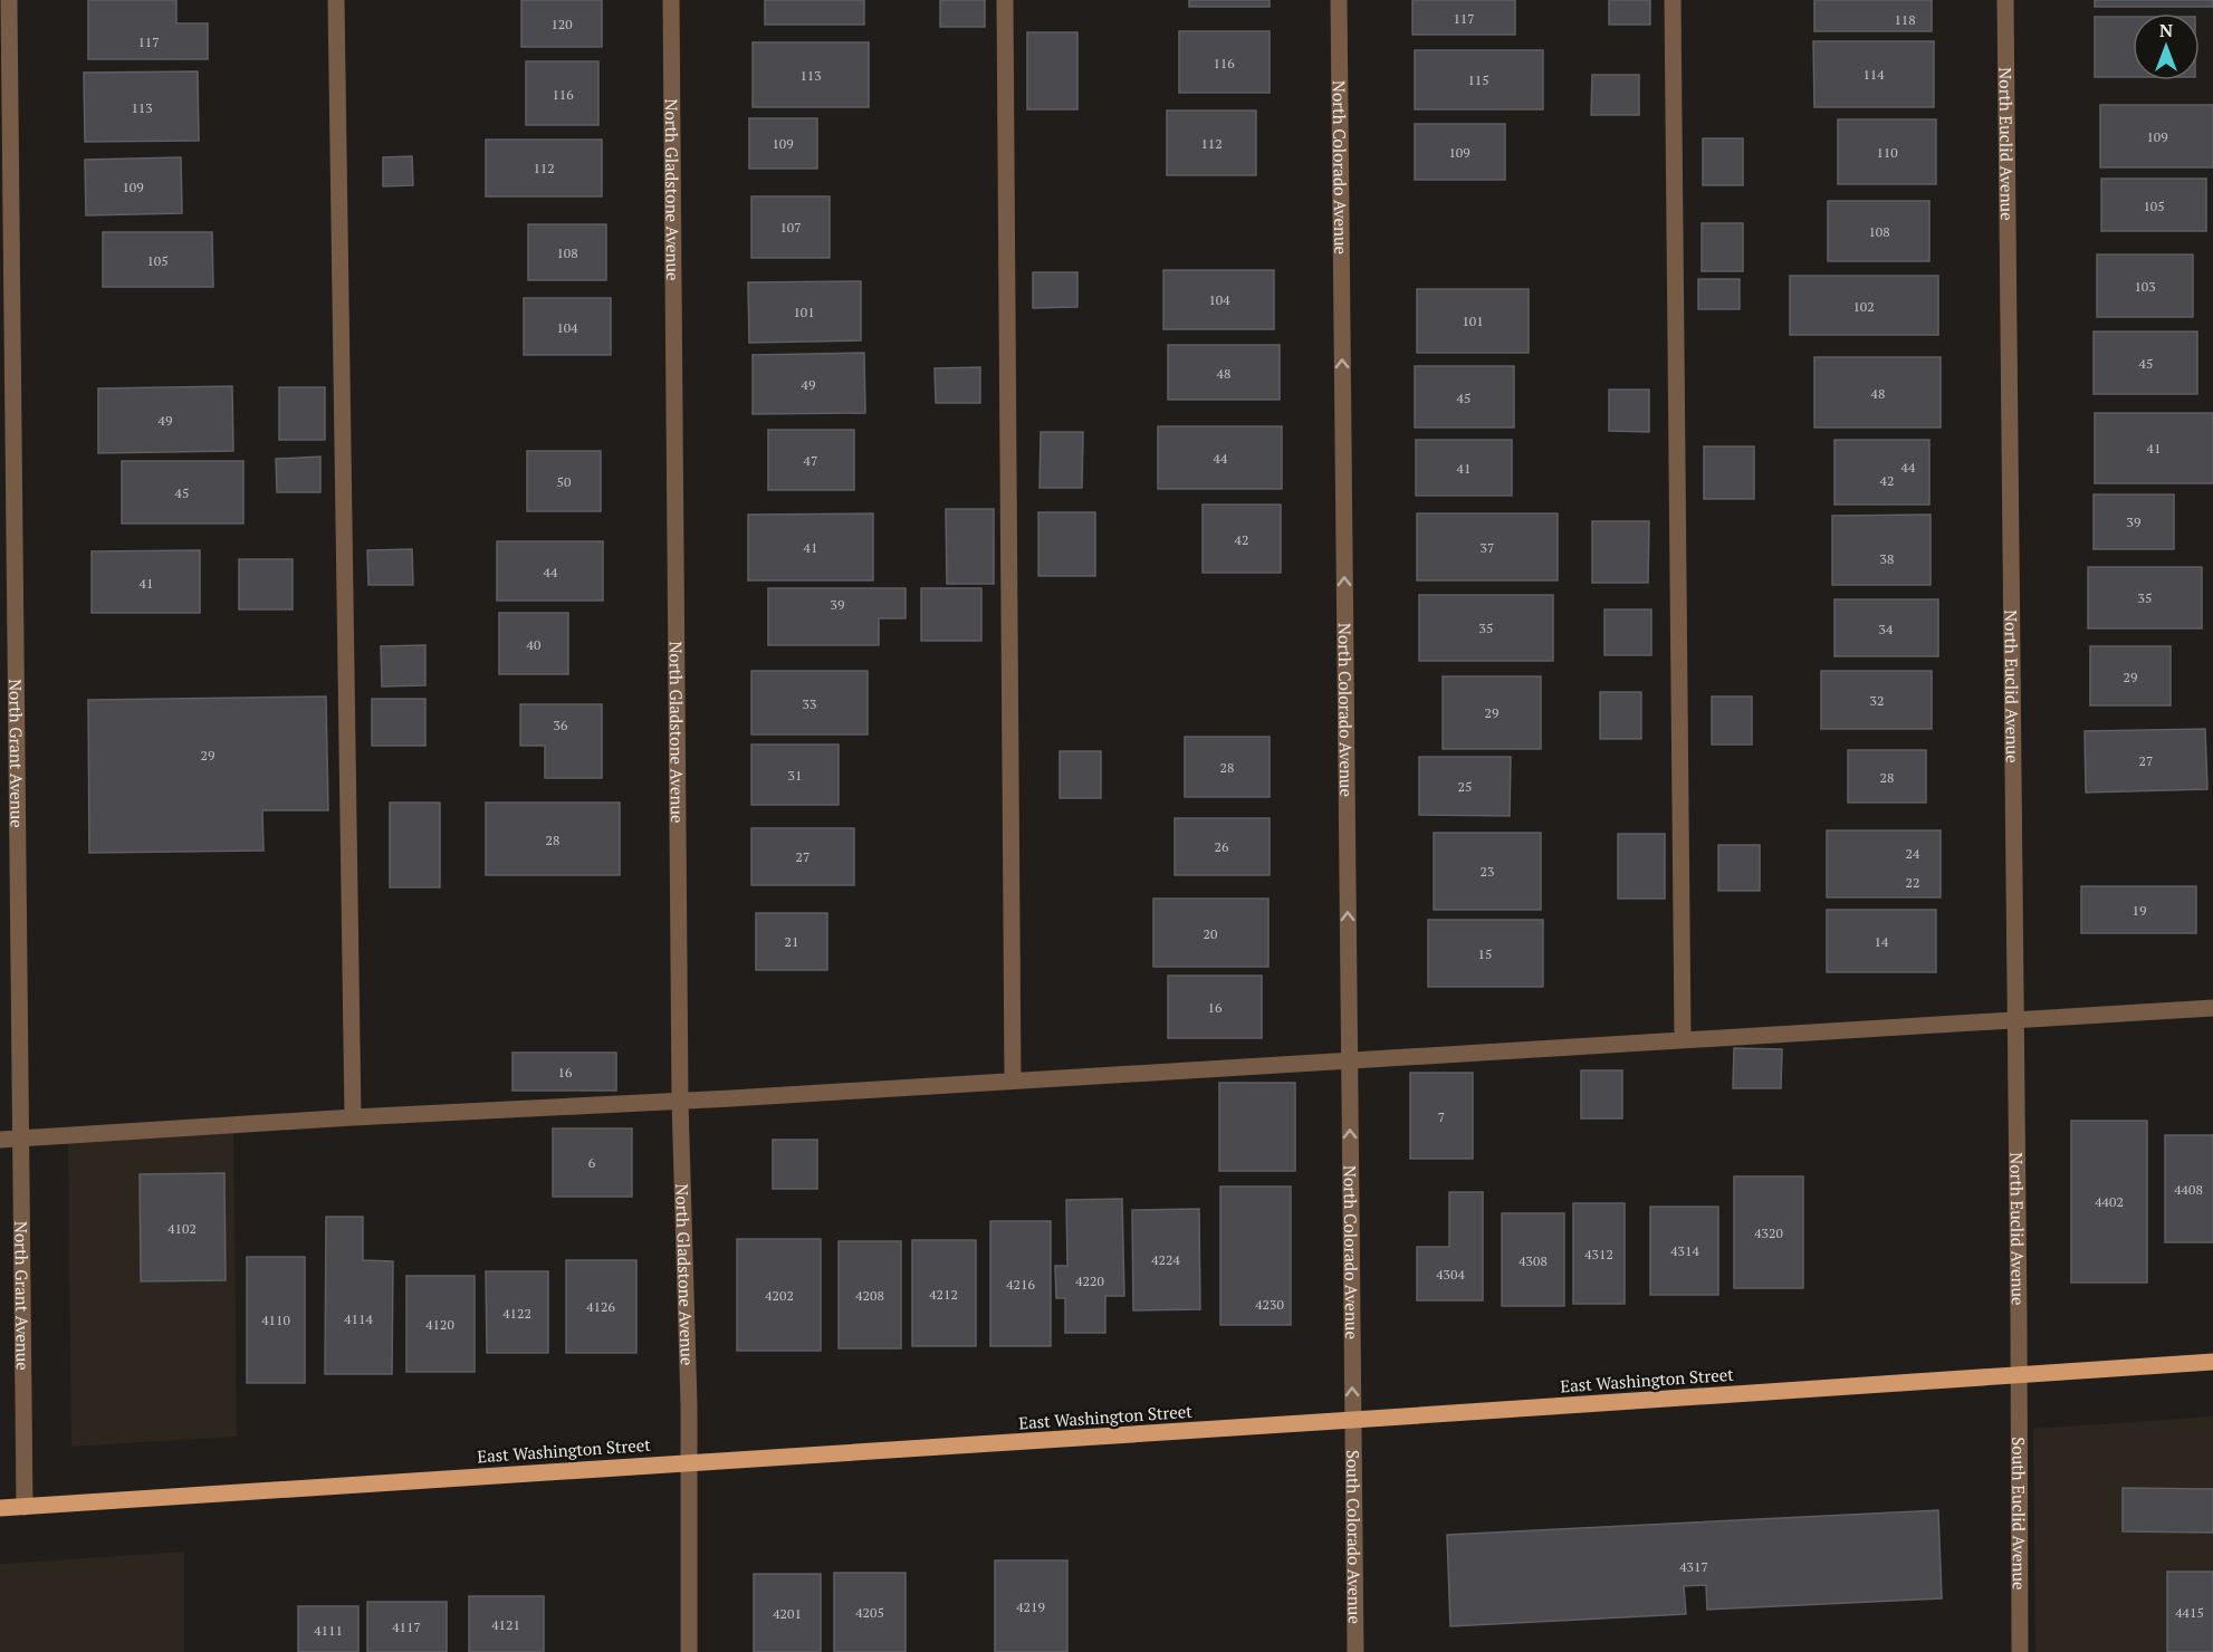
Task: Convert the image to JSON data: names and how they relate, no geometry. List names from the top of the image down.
{
  "streets": {
    "main road": ["East Washington Street"],
    "street": [
      "North Euclid Avenue",
      "North Colorado Avenue",
      "North Gladstone Avenue",
      "North Grant Avenue",
      "South Euclid Avenue",
      "South Colorado Avenue"
    ]
  },
  "crossings": [
    ["North Euclid Avenue", "East Washington Street"],
    ["North Euclid Avenue", "South Euclid Avenue"],
    ["North Colorado Avenue", "East Washington Street"],
    ["North Colorado Avenue", "South Colorado Avenue"],
    ["North Gladstone Avenue", "East Washington Street"],
    ["North Grant Avenue", "East Washington Street"],
    ["East Washington Street", "South Euclid Avenue"],
    ["East Washington Street", "South Colorado Avenue"]
  ],
  "one_way": ["North Colorado Avenue"],
  "house_numbers": [
    "117",
    "118",
    "120",
    "117",
    "116",
    "114",
    "113",
    "115",
    "116",
    "113",
    "109",
    "109",
    "112",
    "109",
    "110",
    "112",
    "109",
    "105",
    "107",
    "108",
    "108",
    "105",
    "103",
    "104",
    "102",
    "101",
    "101",
    "104",
    "45",
    "48",
    "49",
    "48",
    "45",
    "49",
    "41",
    "44",
    "47",
    "44",
    "41",
    "42",
    "50",
    "45",
    "39",
    "42",
    "41",
    "37",
    "38",
    "44",
    "41",
    "35",
    "39",
    "35",
    "34",
    "40",
    "29",
    "32",
    "33",
    "29",
    "36",
    "29",
    "27",
    "28",
    "31",
    "28",
    "25",
    "28",
    "26",
    "24",
    "27",
    "23",
    "22",
    "19",
    "20",
    "21",
    "14",
    "15",
    "16",
    "16",
    "7",
    "6",
    "4408",
    "4402",
    "4102",
    "4320",
    "4314",
    "4312",
    "4224",
    "4308",
    "4304",
    "4220",
    "4216",
    "4212",
    "4202",
    "4208",
    "4230",
    "4126",
    "4122",
    "4114",
    "4110",
    "4120",
    "4317",
    "4219",
    "4205",
    "4415",
    "4201",
    "4121",
    "4117",
    "4111"
  ],
  "north": "top"
}
